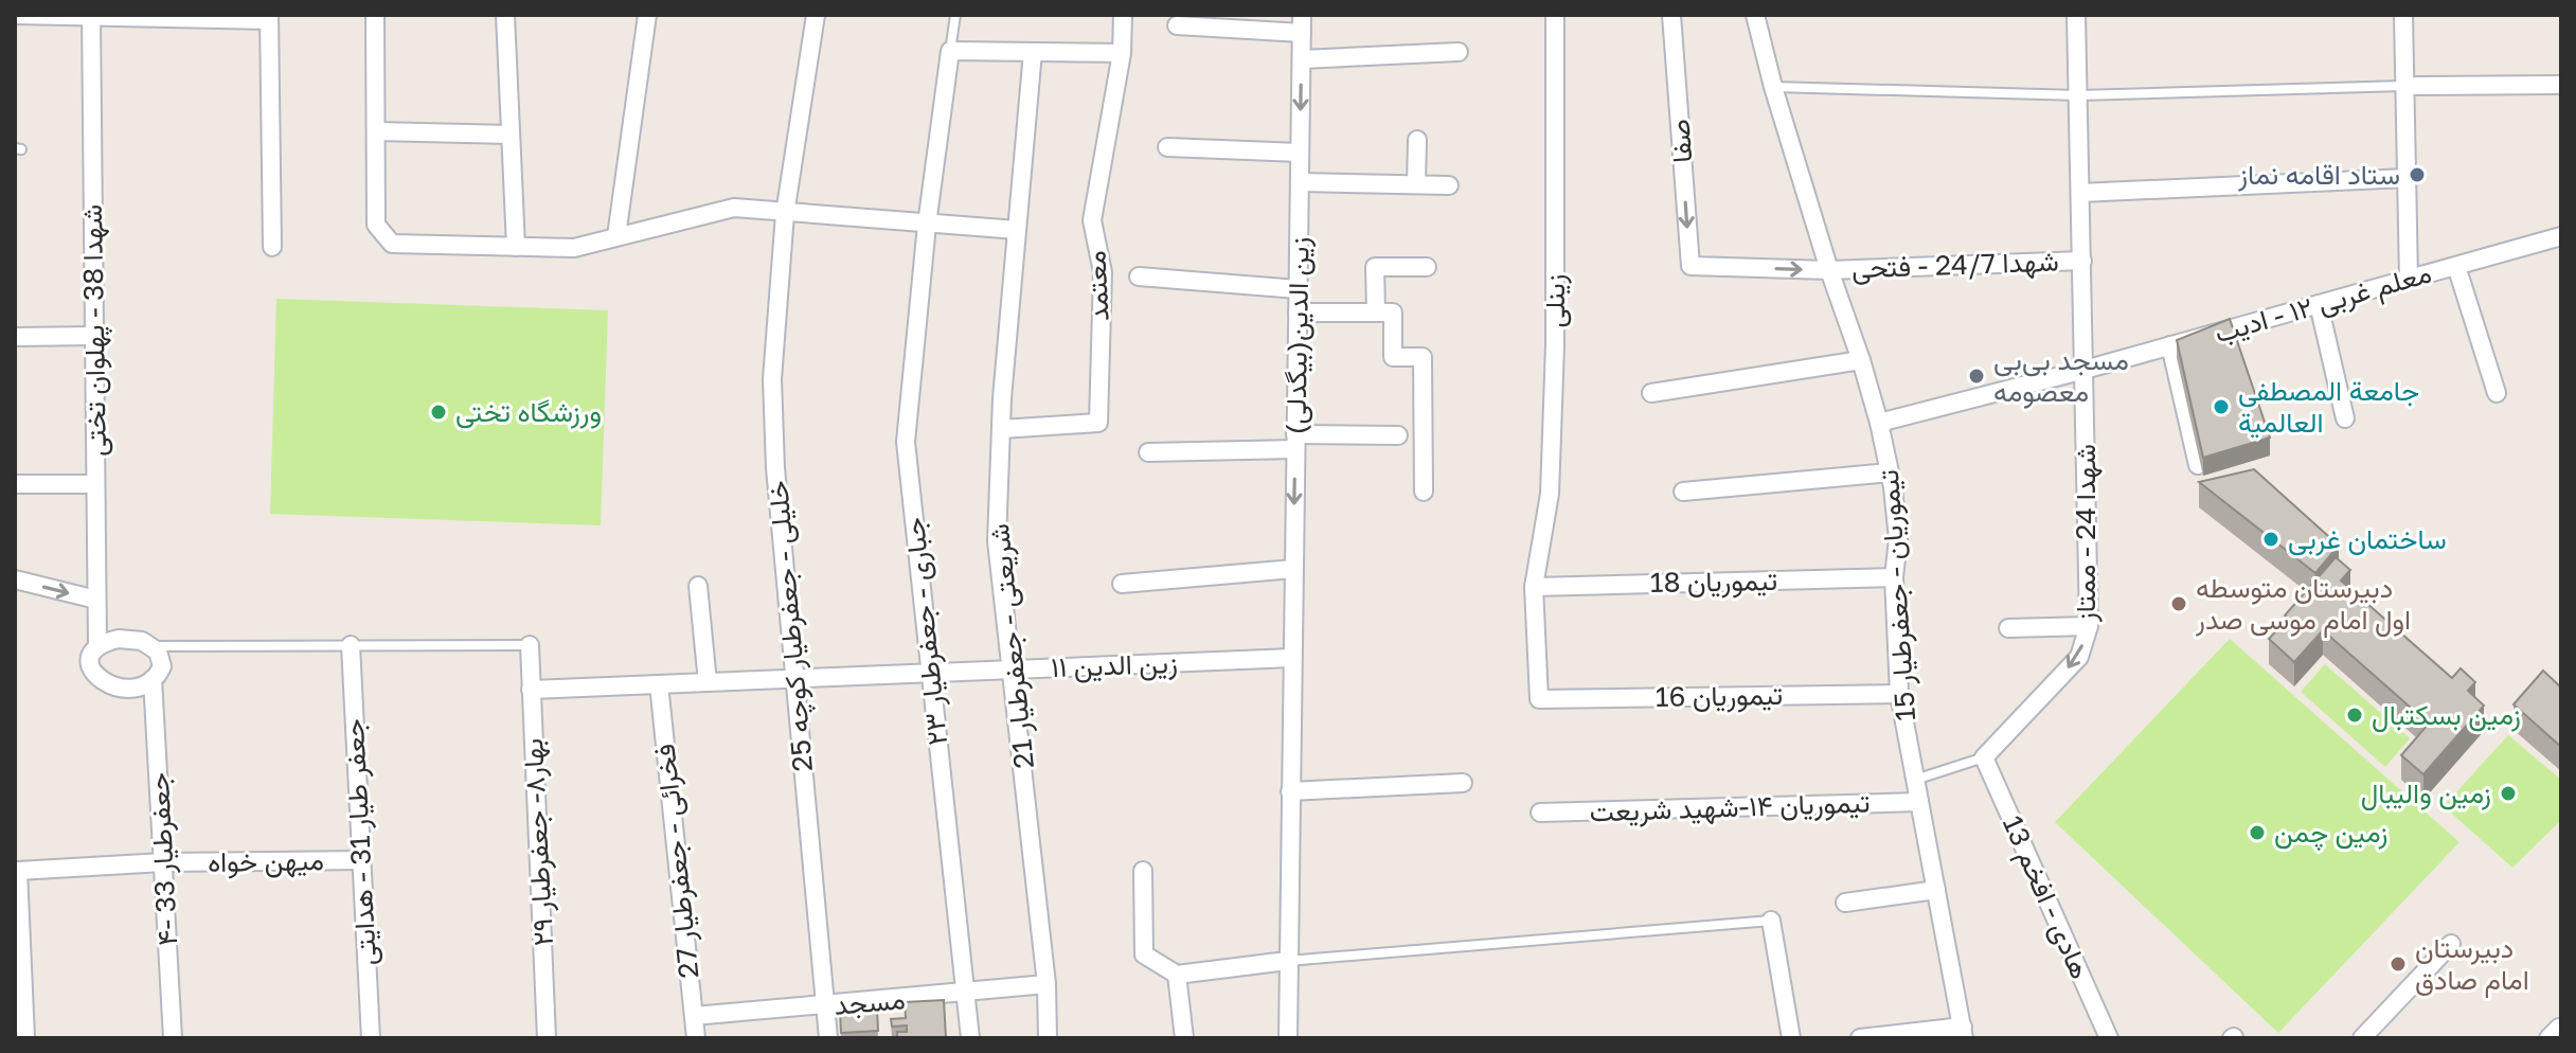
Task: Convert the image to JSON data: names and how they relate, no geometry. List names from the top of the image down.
{
  "streets": {
    "street": [
      "صفا",
      "شهدا 24/7 - فتحی",
      "معتمد",
      "زینلی",
      "معلم غربی ۱۲ - ادیب",
      "شهدا 38 - پهلوان تختی",
      "زین الدین(بیگدلی)",
      "شهدا 24 - ممتاز",
      "تیموریان 18",
      "تیموریان - جعفرطیار 15",
      "خلیلی - جعفرطیار کوچه 25",
      "جباری - جعفرطیار ۲۳",
      "شریعتی - جعفرطیار 21",
      "زین الدین ۱۱",
      "تیموریان 16",
      "تیموریان ۱۴-شهید شریعت",
      "جعفر طیار 31 - هدایتی",
      "بهار۸- جعفرطیار ۲۹",
      "۴- جعفرطیار 33",
      "میهن خواه",
      "فخرائی - جعفرطیار 27",
      "هادی - افخم 13",
      "مسجد"
    ]
  },
  "crossings": [
    ["صفا", "شهدا 24/7 - فتحی"],
    ["شهدا 24/7 - فتحی", "شهدا 24 - ممتاز"],
    ["شهدا 24/7 - فتحی", "تیموریان - جعفرطیار 15"],
    ["معتمد", "شریعتی - جعفرطیار 21"],
    ["زینلی", "تیموریان 18"],
    ["زینلی", "تیموریان 16"],
    ["معلم غربی ۱۲ - ادیب", "شهدا 24 - ممتاز"],
    ["معلم غربی ۱۲ - ادیب", "تیموریان - جعفرطیار 15"],
    ["شهدا 38 - پهلوان تختی", "۴- جعفرطیار 33"],
    ["زین الدین(بیگدلی)", "زین الدین ۱۱"],
    ["شهدا 24 - ممتاز", "هادی - افخم 13"],
    ["تیموریان 18", "تیموریان - جعفرطیار 15"],
    ["تیموریان - جعفرطیار 15", "تیموریان 16"],
    ["تیموریان - جعفرطیار 15", "تیموریان ۱۴-شهید شریعت"],
    ["خلیلی - جعفرطیار کوچه 25", "زین الدین ۱۱"],
    ["خلیلی - جعفرطیار کوچه 25", "مسجد"],
    ["جباری - جعفرطیار ۲۳", "زین الدین ۱۱"],
    ["جباری - جعفرطیار ۲۳", "مسجد"],
    ["شریعتی - جعفرطیار 21", "زین الدین ۱۱"],
    ["شریعتی - جعفرطیار 21", "مسجد"],
    ["زین الدین ۱۱", "بهار۸- جعفرطیار ۲۹"],
    ["زین الدین ۱۱", "فخرائی - جعفرطیار 27"],
    ["جعفر طیار 31 - هدایتی", "میهن خواه"],
    ["۴- جعفرطیار 33", "میهن خواه"],
    ["فخرائی - جعفرطیار 27", "مسجد"]
  ],
  "one_way": ["صفا"],
  "places": [
    "ستاد اقامه نماز",
    "مسجد بی‌بی معصومه",
    "جامعة المصطفی العالمیة",
    "ورزشگاه تختی",
    "ساختمان غربی",
    "دبیرستان متوسطه اول امام موسی صدر",
    "زمین بسکتبال",
    "زمین والیبال",
    "زمین چمن",
    "دبیرستان امام صادق"
  ]
}
